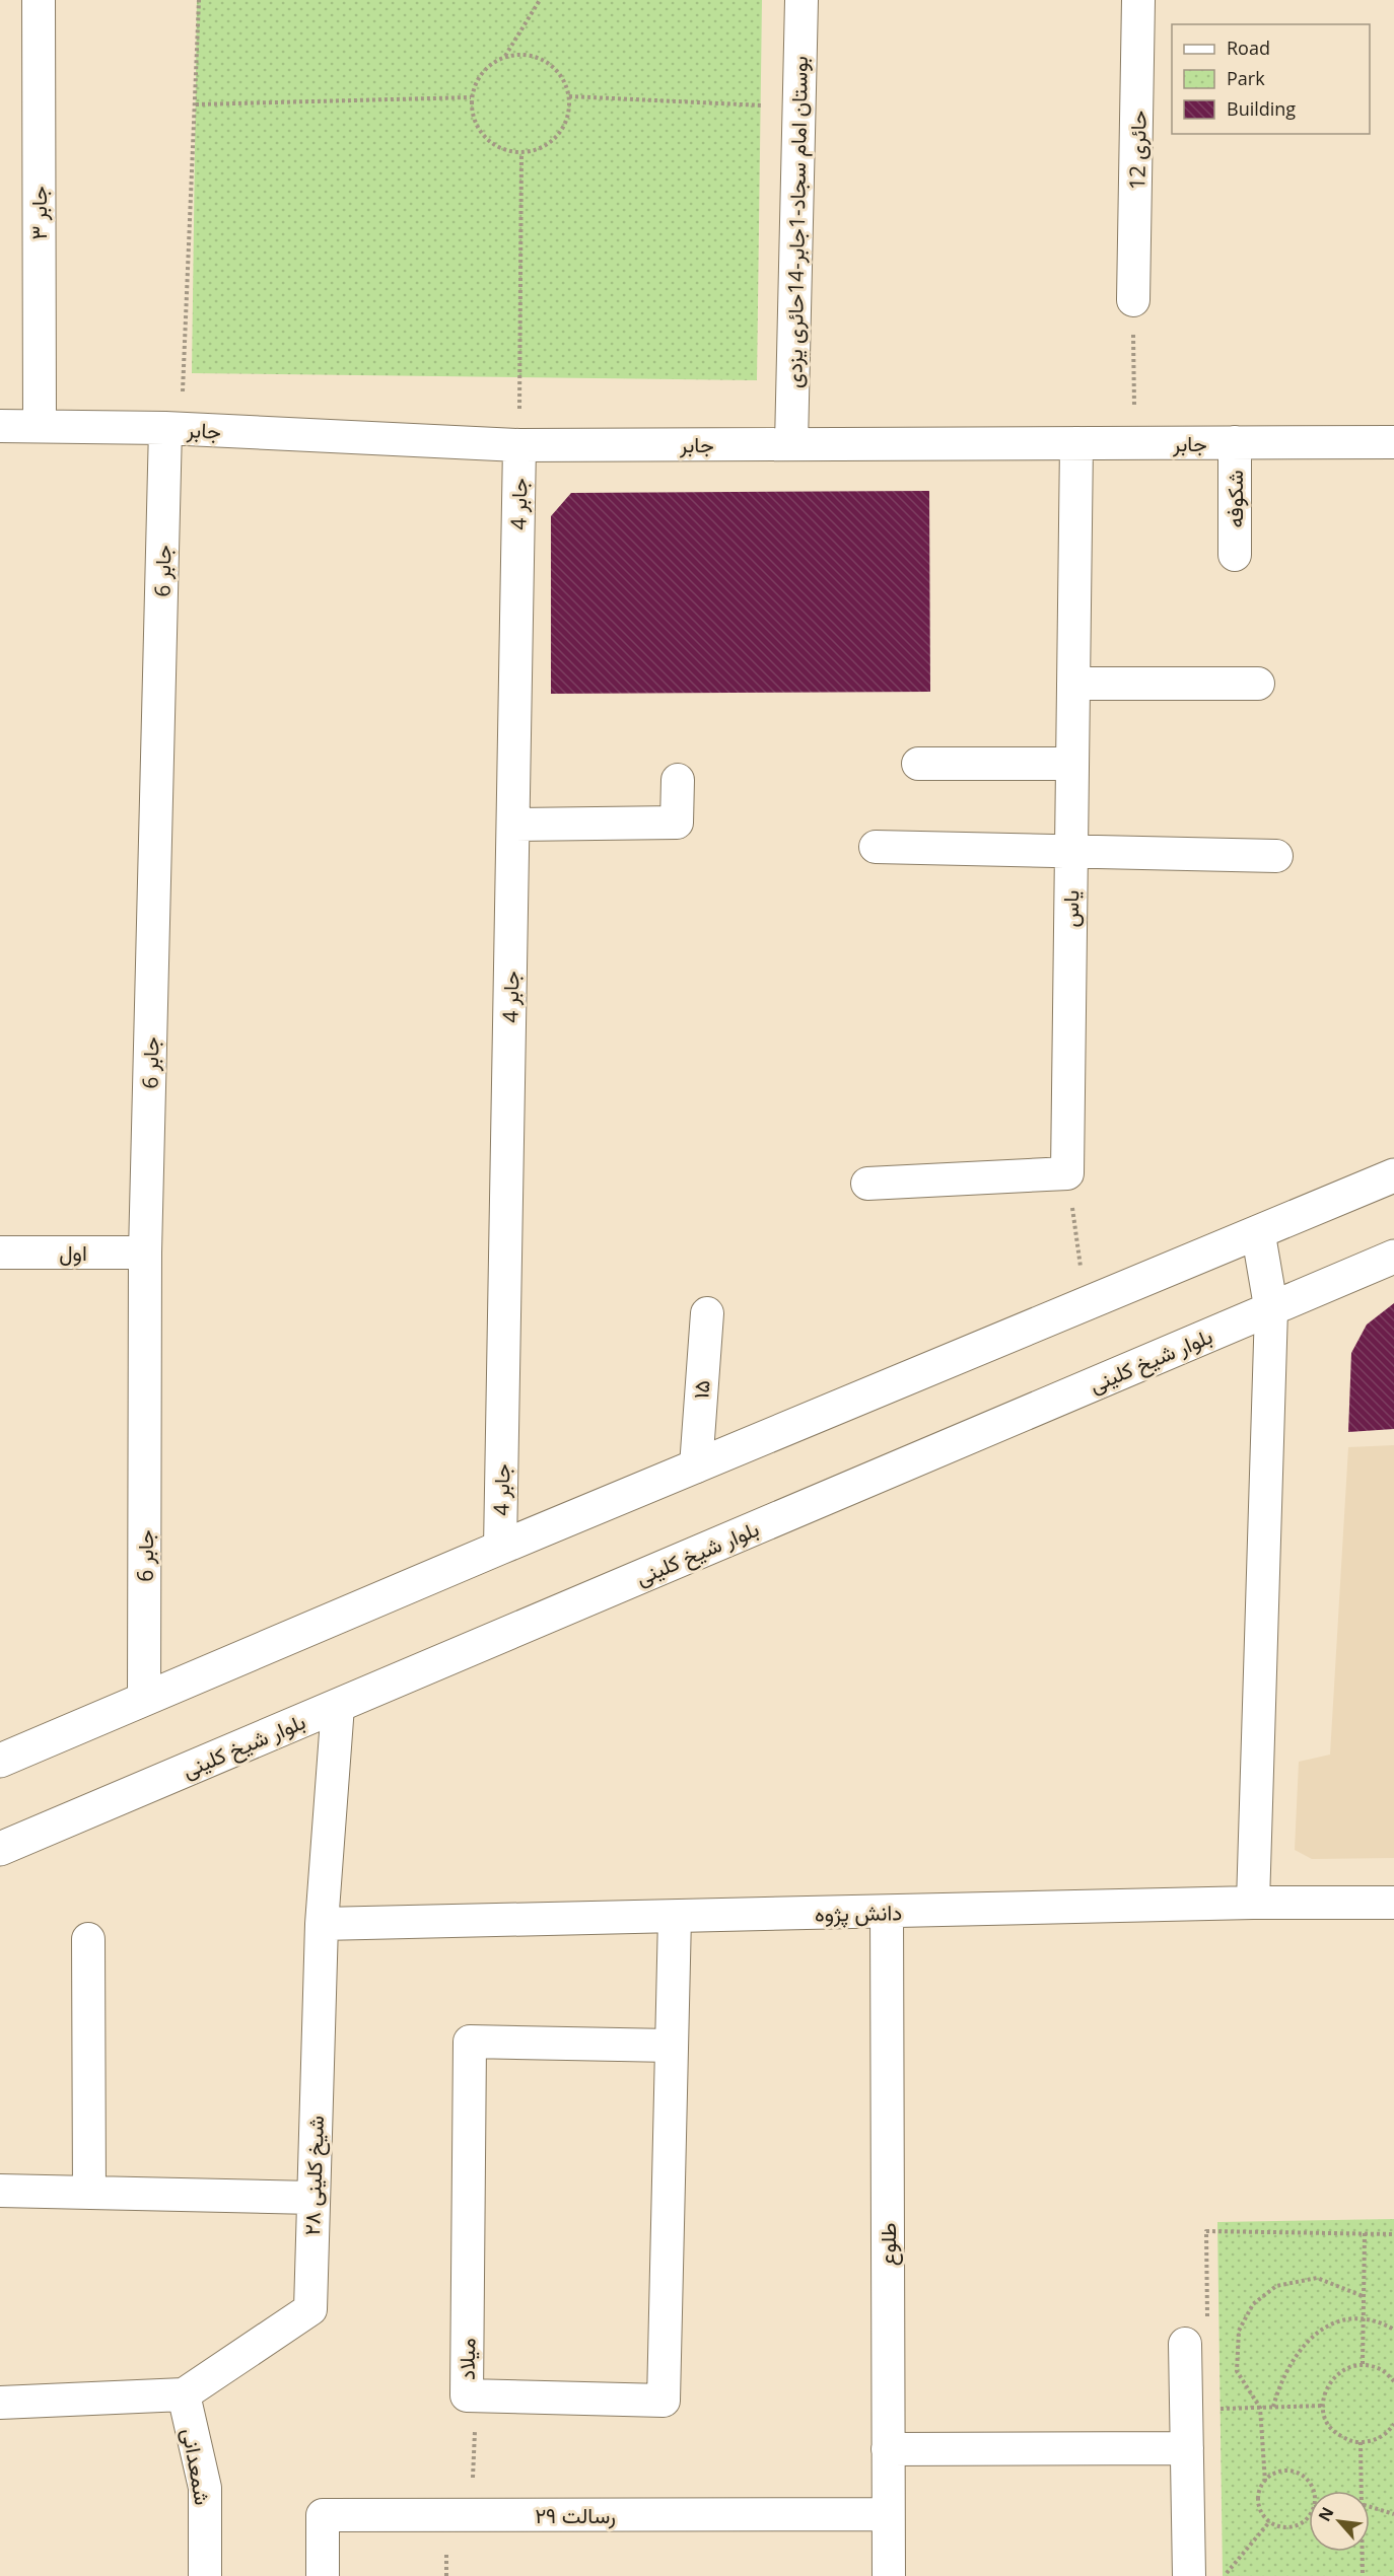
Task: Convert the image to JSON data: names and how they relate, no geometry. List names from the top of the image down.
{
  "streets": {
    "main road": ["بلوار شیخ کلینی"],
    "street": [
      "حائری 12",
      "جابر ۳",
      "بوستان امام سجاد-1جابر-14حائری یزدی",
      "جابر",
      "شکوفه",
      "جابر 4",
      "جابر 6",
      "یاس",
      "اول",
      "۱۵",
      "دانش پژوه",
      "شیخ کلینی ۲۸",
      "طلوع",
      "میلاد",
      "شمعدانی",
      "رسالت ۲۹"
    ]
  },
  "crossings": [
    ["جابر ۳", "جابر"],
    ["بوستان امام سجاد-1جابر-14حائری یزدی", "جابر"],
    ["جابر", "شکوفه"],
    ["جابر", "جابر 4"],
    ["جابر", "جابر 6"],
    ["جابر", "یاس"],
    ["جابر 6", "اول"],
    ["بلوار شیخ کلینی", "شیخ کلینی ۲۸"],
    ["دانش پژوه", "شیخ کلینی ۲۸"],
    ["دانش پژوه", "طلوع"],
    ["دانش پژوه", "میلاد"],
    ["شیخ کلینی ۲۸", "شمعدانی"],
    ["طلوع", "رسالت ۲۹"]
  ],
  "legend": ["Road", "Park", "Building"],
  "north": "top left"
}
